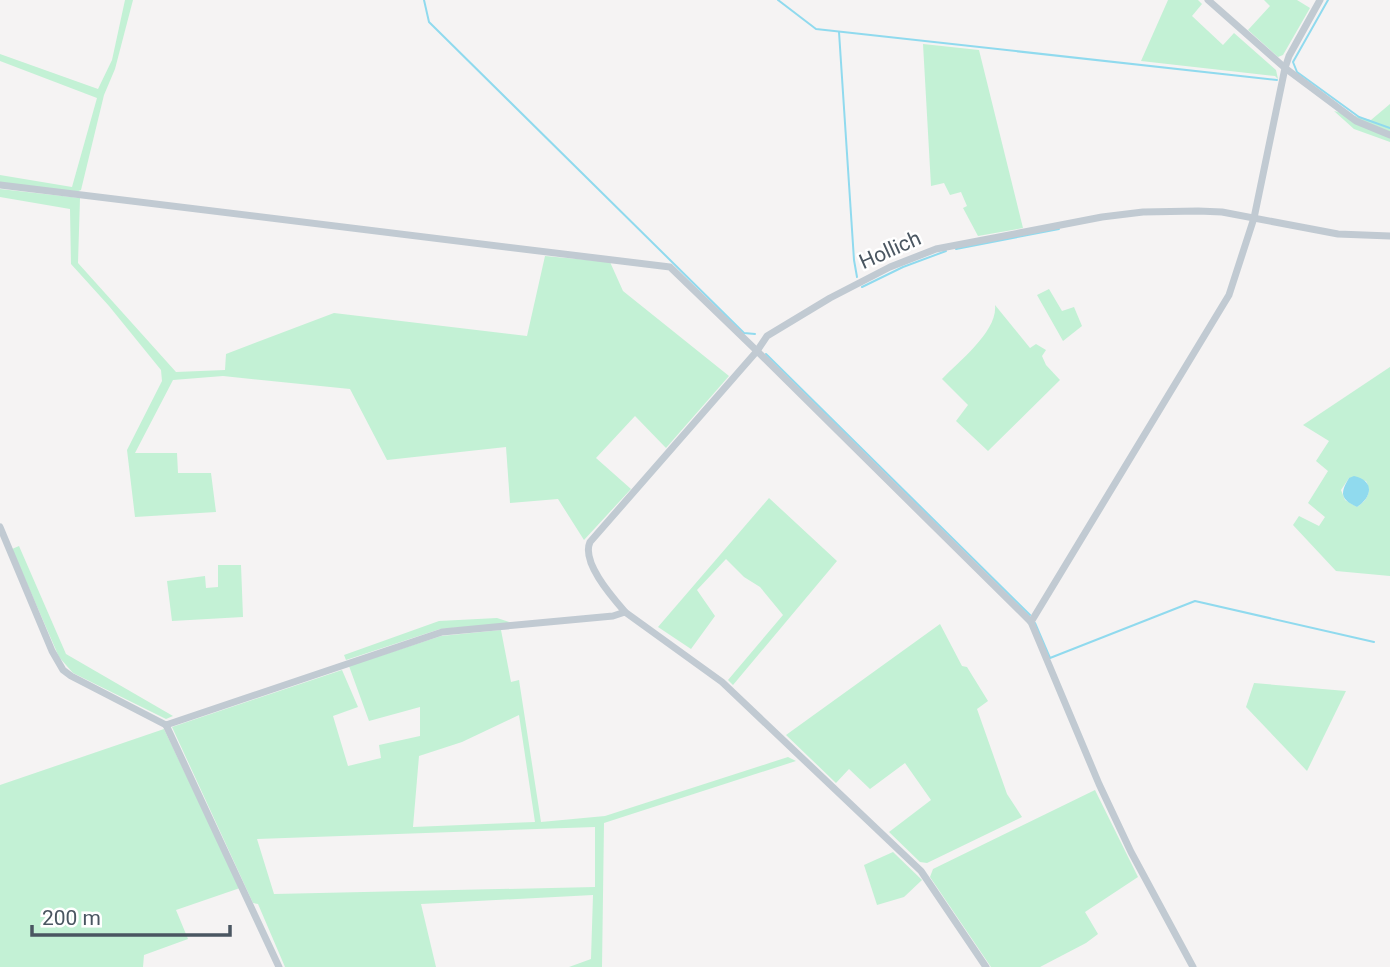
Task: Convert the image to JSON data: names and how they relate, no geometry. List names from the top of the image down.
{
  "streets": {
    "street": ["Hollich"]
  },
  "scale_bar": "200 m"
}
